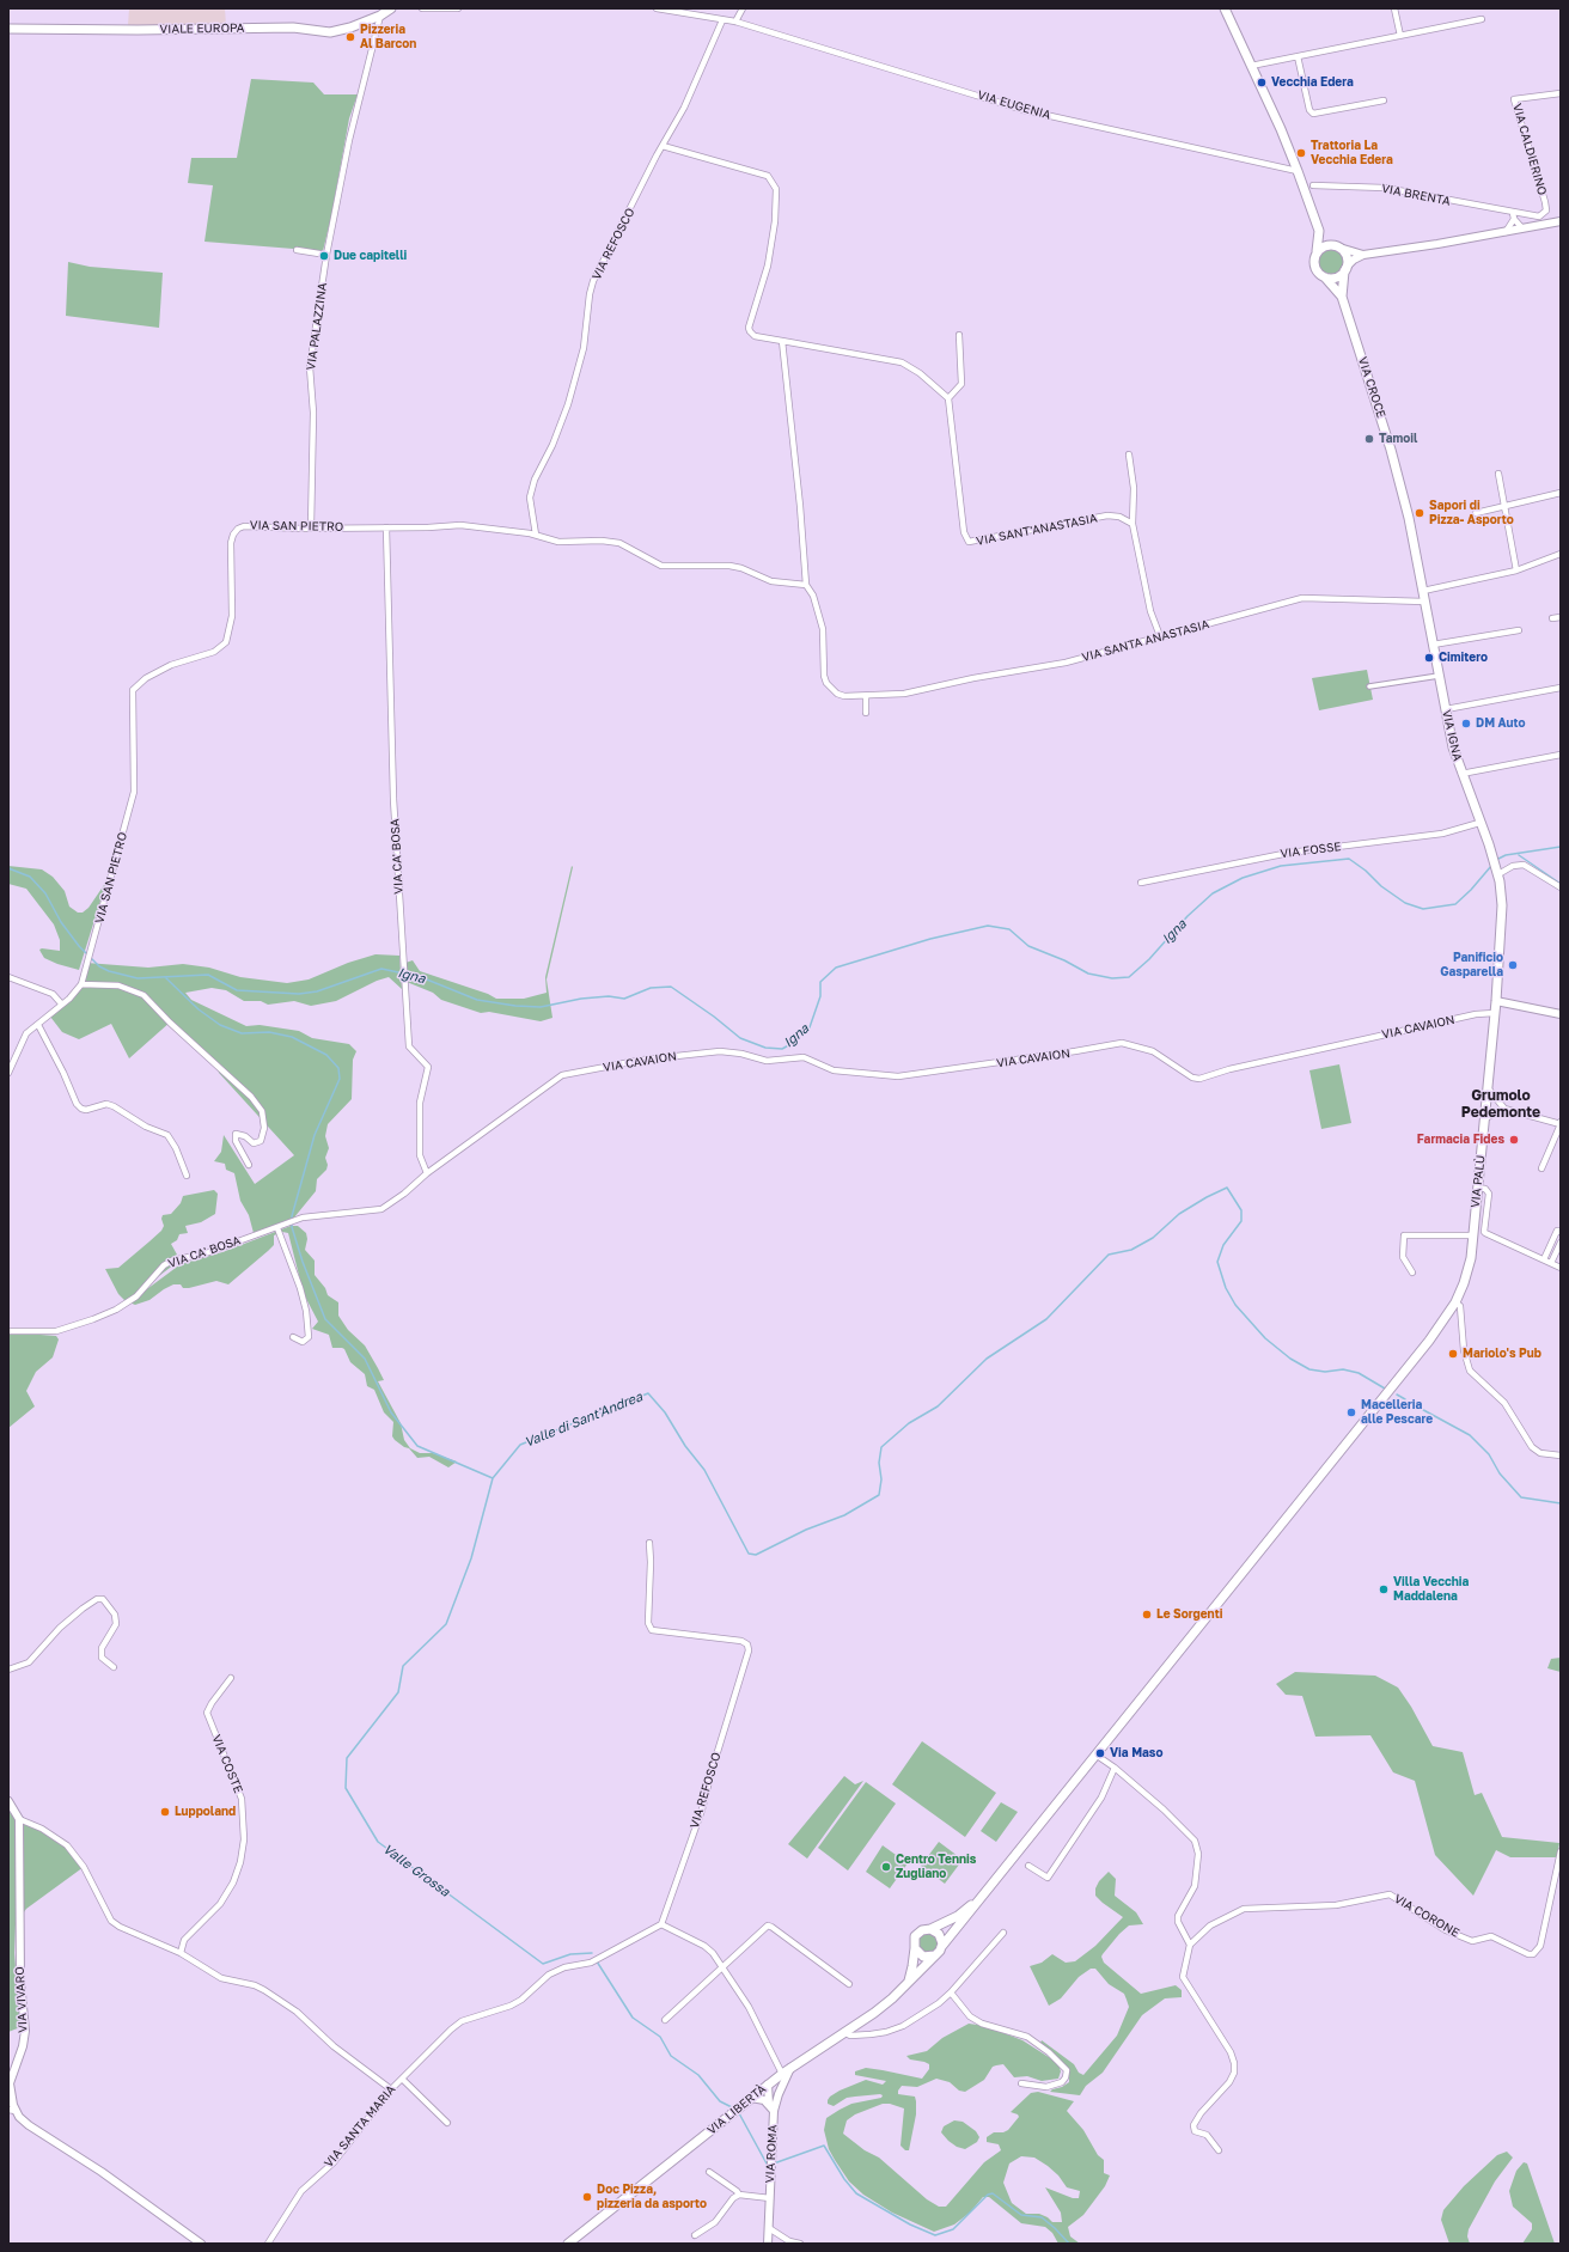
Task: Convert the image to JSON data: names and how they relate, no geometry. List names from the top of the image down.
{
  "streets": {
    "main road": [
      "VIALE EUROPA",
      "VIA CROCE",
      "VIA IGNA",
      "VIA PALÙ",
      "VIA LIBERTÀ"
    ],
    "street": [
      "VIA EUGENIA",
      "VIA CALDIERINO",
      "VIA BRENTA",
      "VIA REFOSCO",
      "VIA PALAZZINA",
      "VIA SAN PIETRO",
      "VIA SANT'ANASTASIA",
      "VIA SANTA ANASTASIA",
      "VIA FOSSE",
      "VIA CA' BOSA",
      "VIA CAVAION",
      "VIA COSTE",
      "VIA CORONE",
      "VIA VIVARO",
      "VIA SANTA MARIA",
      "VIA ROMA"
    ]
  },
  "crossings": [
    ["VIALE EUROPA", "VIA PALAZZINA"],
    ["VIA CALDIERINO", "VIA BRENTA"],
    ["VIA REFOSCO", "VIA SAN PIETRO"],
    ["VIA REFOSCO", "VIA SANTA MARIA"],
    ["VIA PALAZZINA", "VIA SAN PIETRO"],
    ["VIA CROCE", "VIA IGNA"],
    ["VIA SAN PIETRO", "VIA CA' BOSA"],
    ["VIA SANTA ANASTASIA", "VIA IGNA"],
    ["VIA IGNA", "VIA FOSSE"],
    ["VIA IGNA", "VIA PALÙ"],
    ["VIA CA' BOSA", "VIA CAVAION"],
    ["VIA CAVAION", "VIA PALÙ"],
    ["VIA LIBERTÀ", "VIA ROMA"]
  ],
  "districts": ["Grumolo Pedemonte"],
  "water": ["Igna", "Valle di Sant'Andrea", "Valle Grossa"],
  "places": [
    "Pizzeria Al Barcon",
    "Vecchia Edera",
    "Trattoria La Vecchia Edera",
    "Due capitelli",
    "Tamoil",
    "Sapori di Pizza- Asporto",
    "Cimitero",
    "DM Auto",
    "Panificio Gasparella",
    "Farmacia Fides",
    "Mariolo's Pub",
    "Macelleria alle Pescare",
    "Villa Vecchia Maddalena",
    "Le Sorgenti",
    "Via Maso",
    "Luppoland",
    "Centro Tennis Zugliano",
    "Doc Pizza, pizzeria da asporto"
  ]
}
